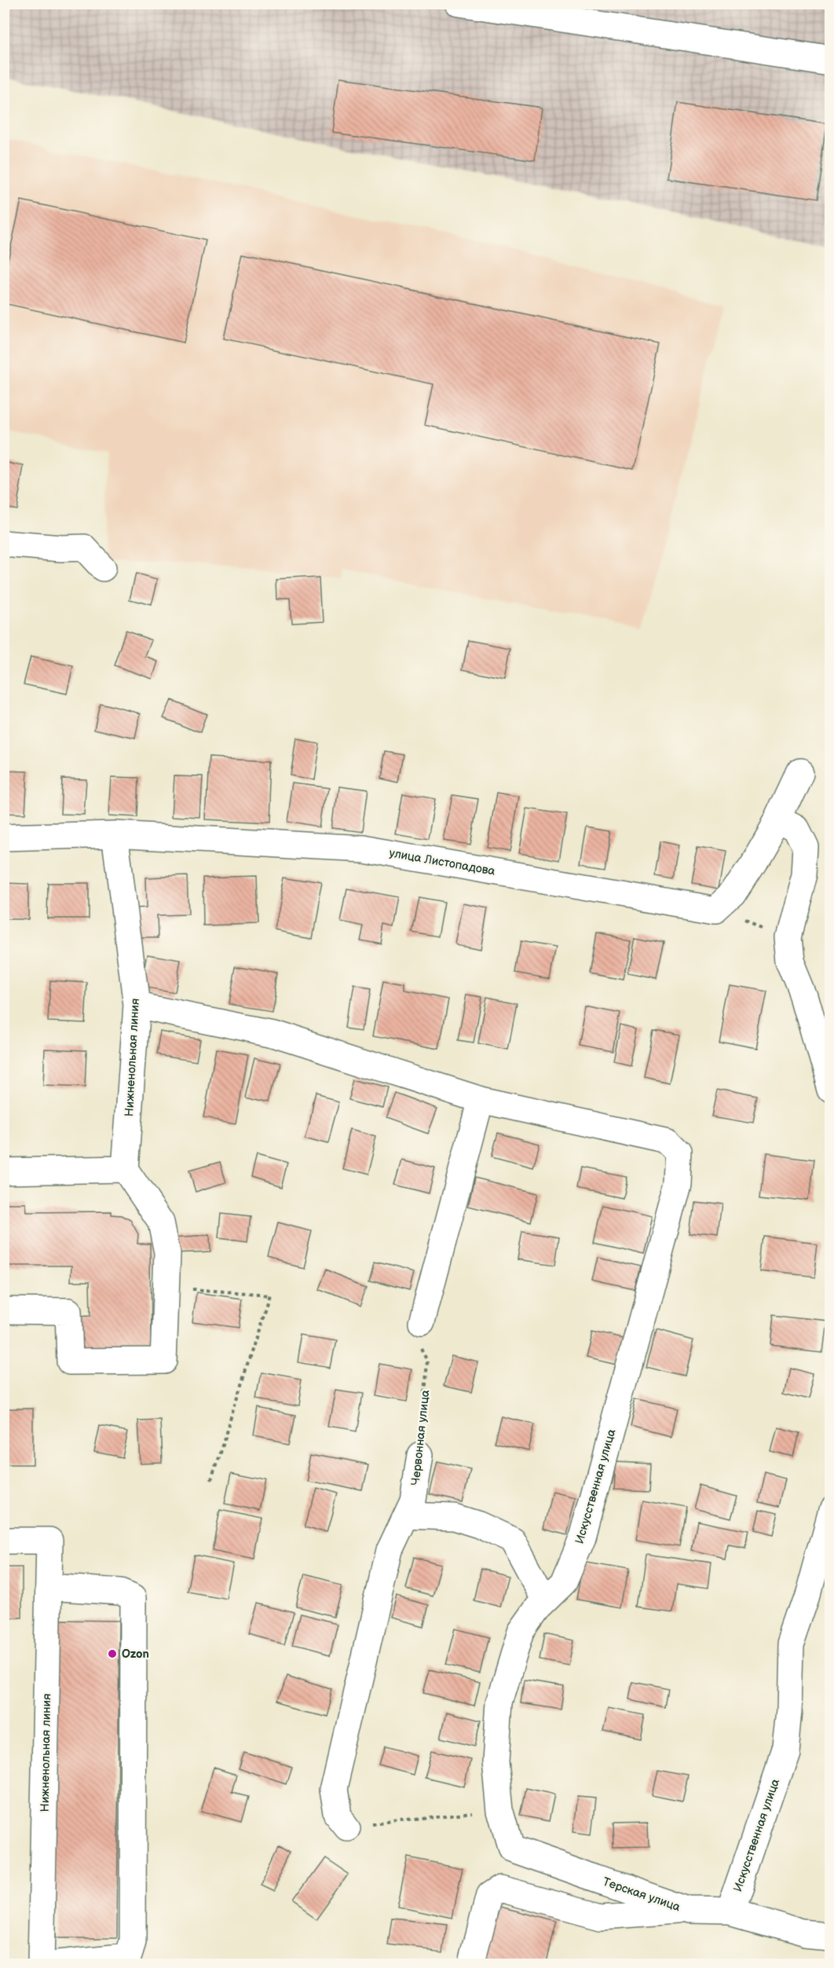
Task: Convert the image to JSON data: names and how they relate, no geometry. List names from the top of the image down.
{
  "streets": {
    "street": [
      "улица Листопадова",
      "Нижненольная линия",
      "Червонная улица",
      "Искусственная улица",
      "Терская улица"
    ]
  },
  "crossings": [
    ["улица Листопадова", "Нижненольная линия"],
    ["Искусственная улица", "Терская улица"]
  ],
  "places": ["Ozon"]
}
